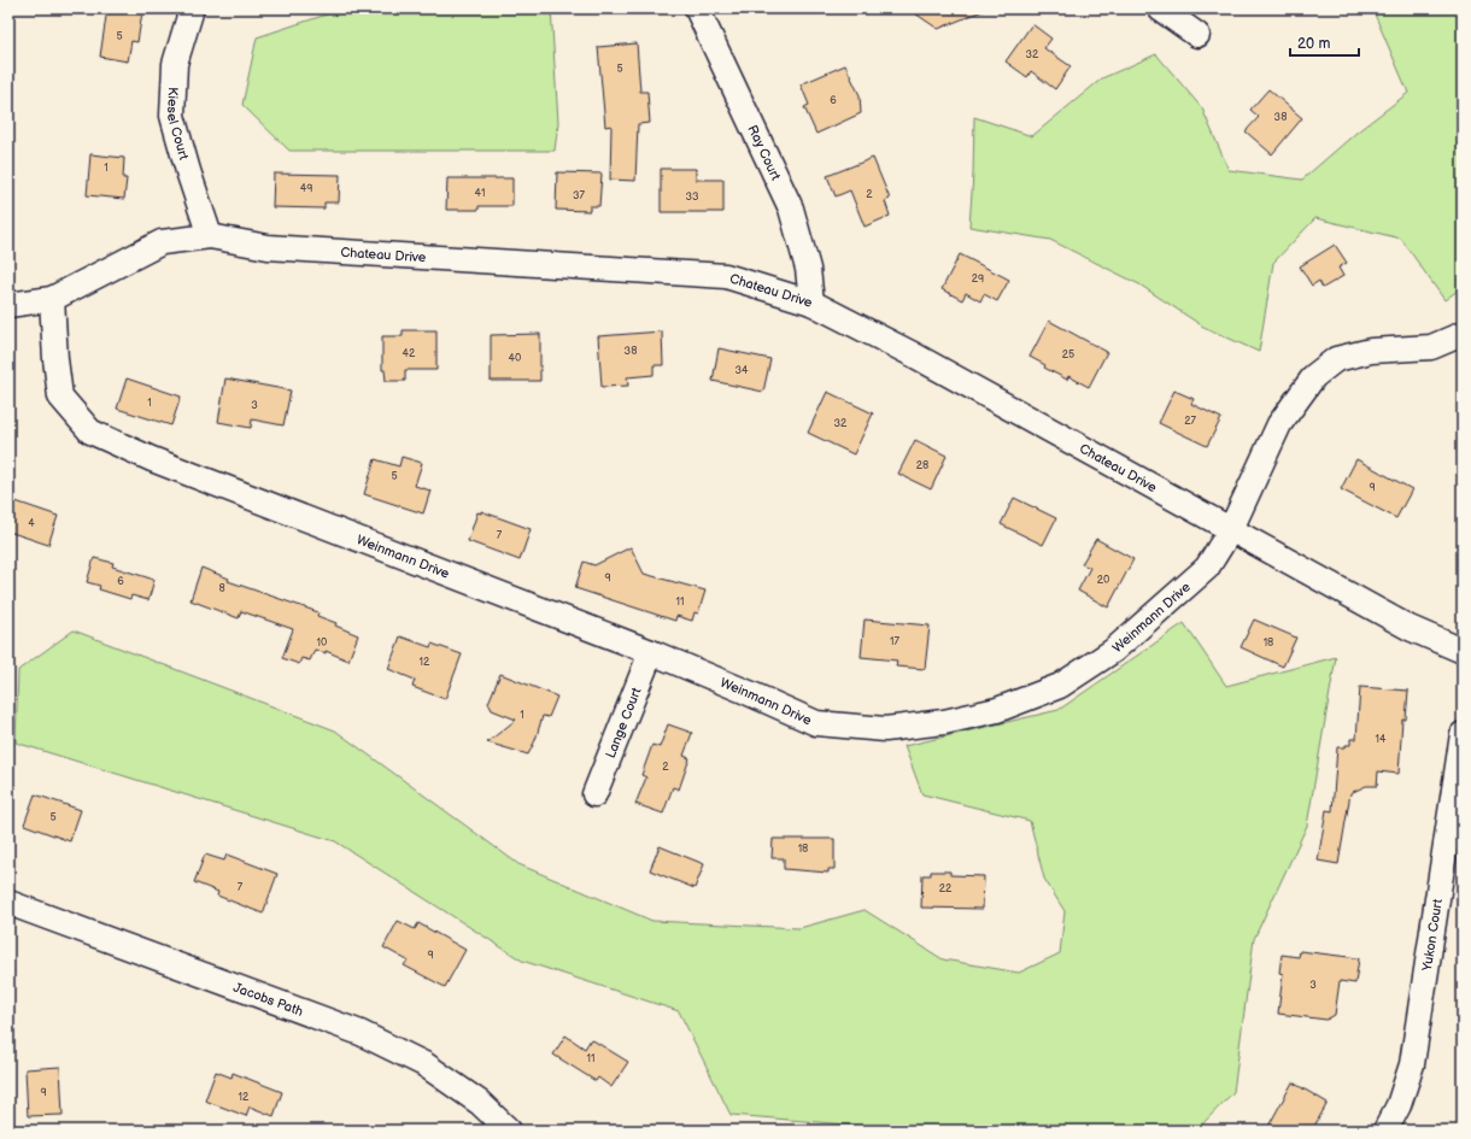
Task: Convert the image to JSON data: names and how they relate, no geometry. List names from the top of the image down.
{
  "streets": {
    "street": [
      "Kiesel Court",
      "Ray Court",
      "Chateau Drive",
      "Weinmann Drive",
      "Lange Court",
      "Yukon Court",
      "Jacobs Path"
    ]
  },
  "crossings": [
    ["Kiesel Court", "Chateau Drive"],
    ["Ray Court", "Chateau Drive"],
    ["Chateau Drive", "Weinmann Drive"],
    ["Weinmann Drive", "Lange Court"]
  ],
  "house_numbers": [
    "5",
    "32",
    "5",
    "6",
    "38",
    "1",
    "49",
    "41",
    "2",
    "37",
    "33",
    "29",
    "38",
    "42",
    "25",
    "40",
    "34",
    "1",
    "3",
    "27",
    "32",
    "28",
    "5",
    "9",
    "4",
    "7",
    "9",
    "20",
    "6",
    "8",
    "11",
    "17",
    "10",
    "18",
    "12",
    "1",
    "14",
    "2",
    "5",
    "18",
    "7",
    "22",
    "9",
    "3",
    "11",
    "9",
    "12"
  ],
  "scale_bar": "20 m"
}
